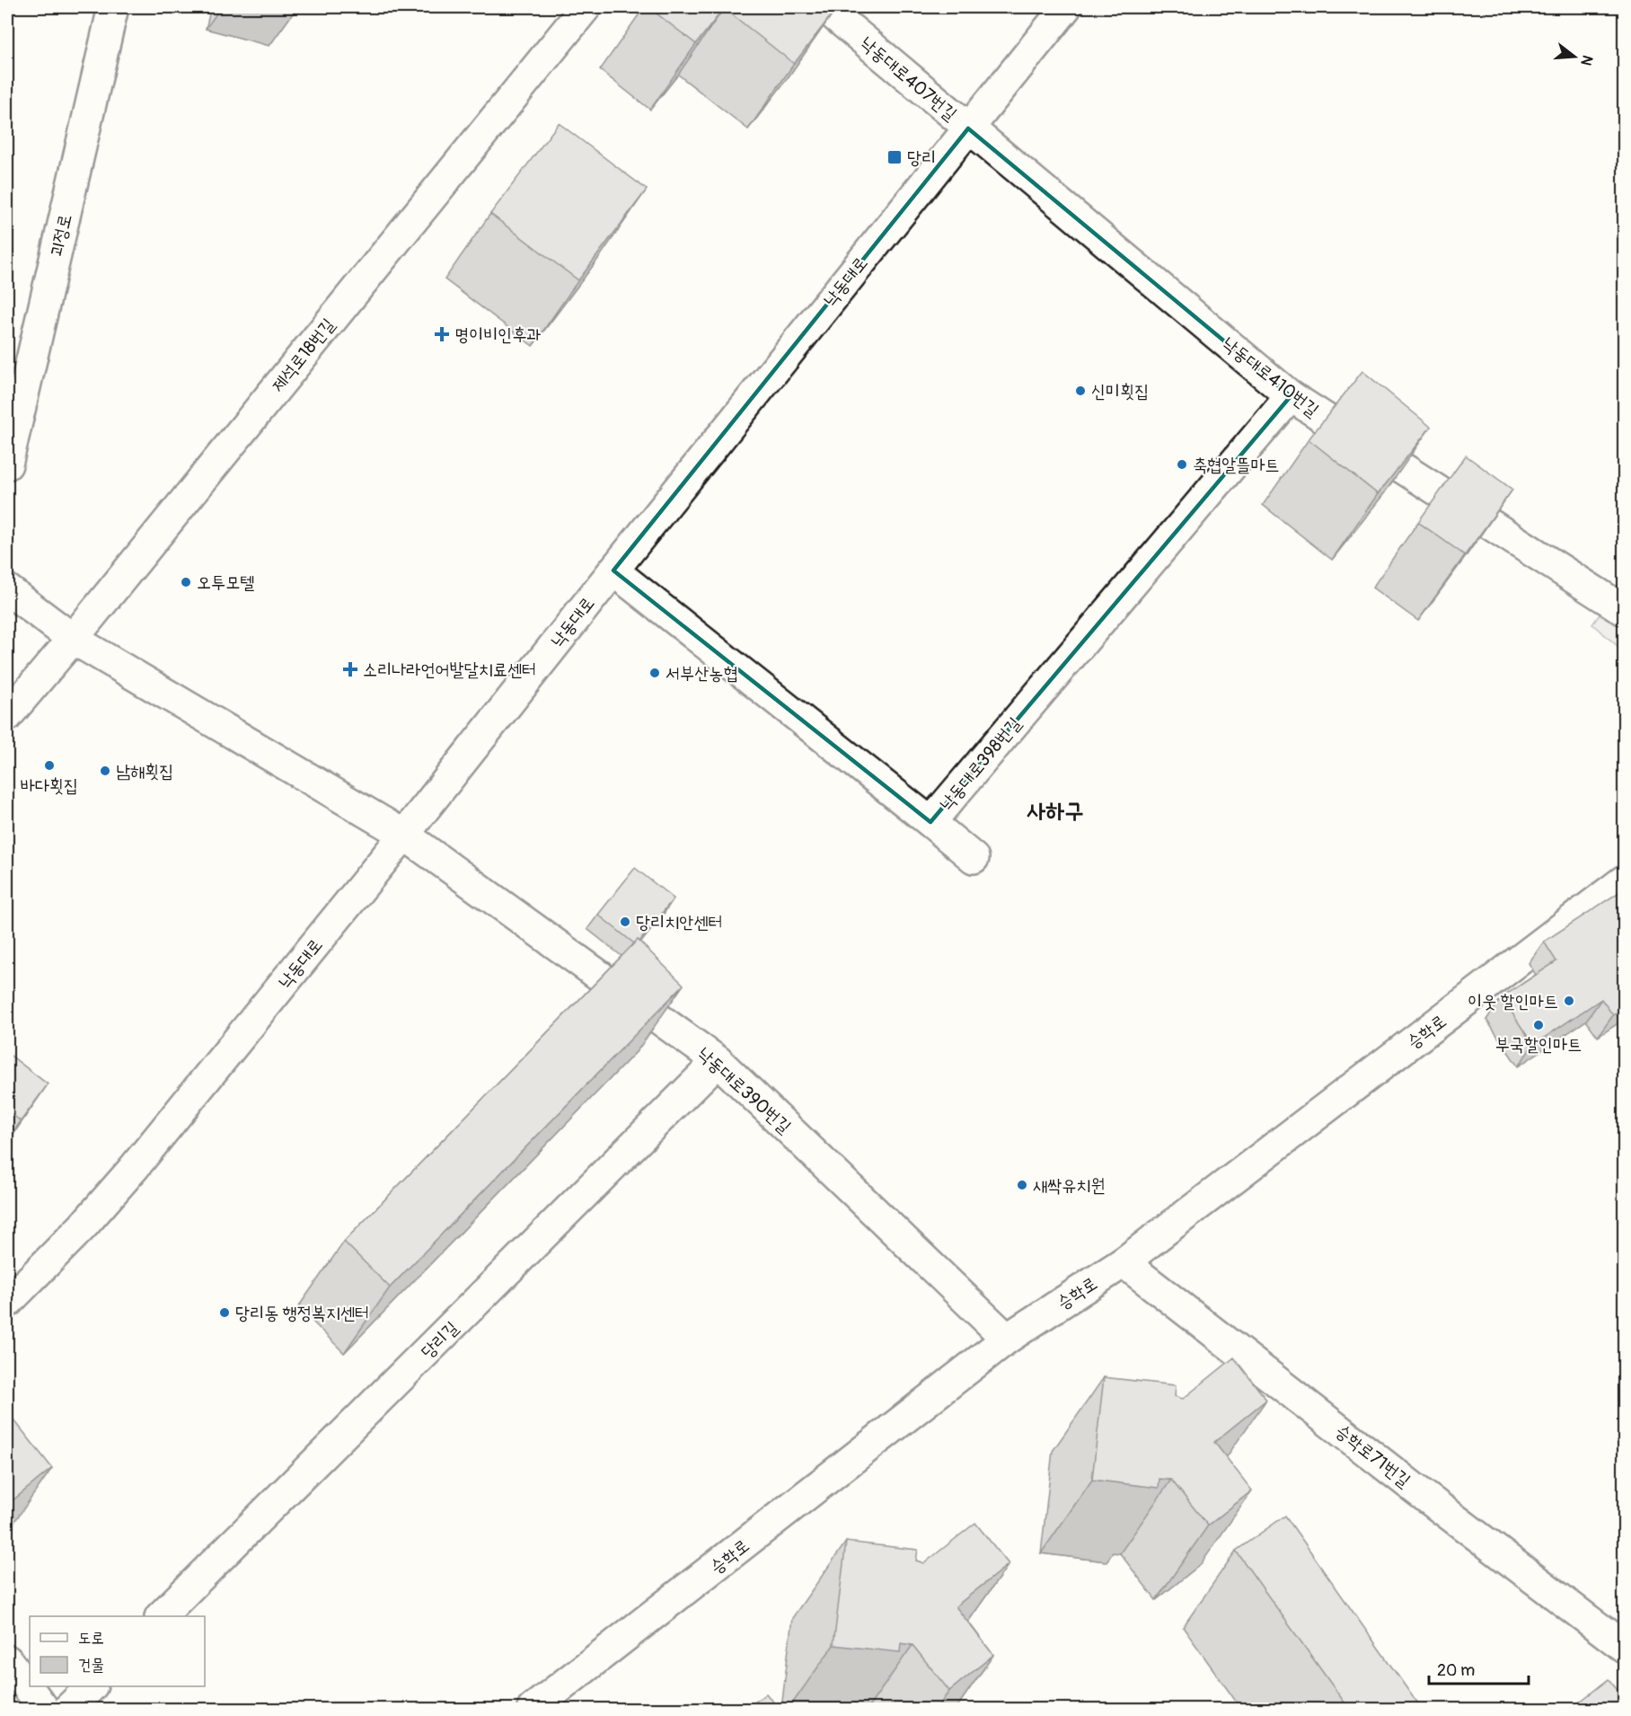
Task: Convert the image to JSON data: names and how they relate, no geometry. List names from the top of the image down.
{
  "streets": {
    "street": [
      "낙동대로407번길",
      "괴정로",
      "낙동대로",
      "제석로18번길",
      "낙동대로410번길",
      "낙동대로398번길",
      "승학로",
      "낙동대로390번길",
      "당리길",
      "승학로71번길"
    ]
  },
  "crossings": [
    ["낙동대로407번길", "낙동대로"],
    ["낙동대로407번길", "낙동대로410번길"],
    ["낙동대로", "낙동대로410번길"],
    ["낙동대로", "낙동대로398번길"],
    ["낙동대로", "낙동대로390번길"],
    ["제석로18번길", "낙동대로390번길"],
    ["낙동대로410번길", "낙동대로398번길"],
    ["승학로", "낙동대로390번길"],
    ["승학로", "승학로71번길"],
    ["낙동대로390번길", "당리길"]
  ],
  "districts": ["사하구"],
  "places": {
    "transit": ["당리"],
    "health": ["명이비인후과", "소리나라언어발달치료센터"],
    "other": [
      "신미횟집",
      "축협알뜰마트",
      "오투모텔",
      "서부산농협",
      "바다횟집",
      "남해횟집",
      "당리치안센터",
      "이웃 할인마트",
      "부국할인마트",
      "새싹유치원",
      "당리동 행정복지센터"
    ]
  },
  "legend": ["도로", "건물"],
  "scale_bar": "20 m",
  "north": "right"
}
